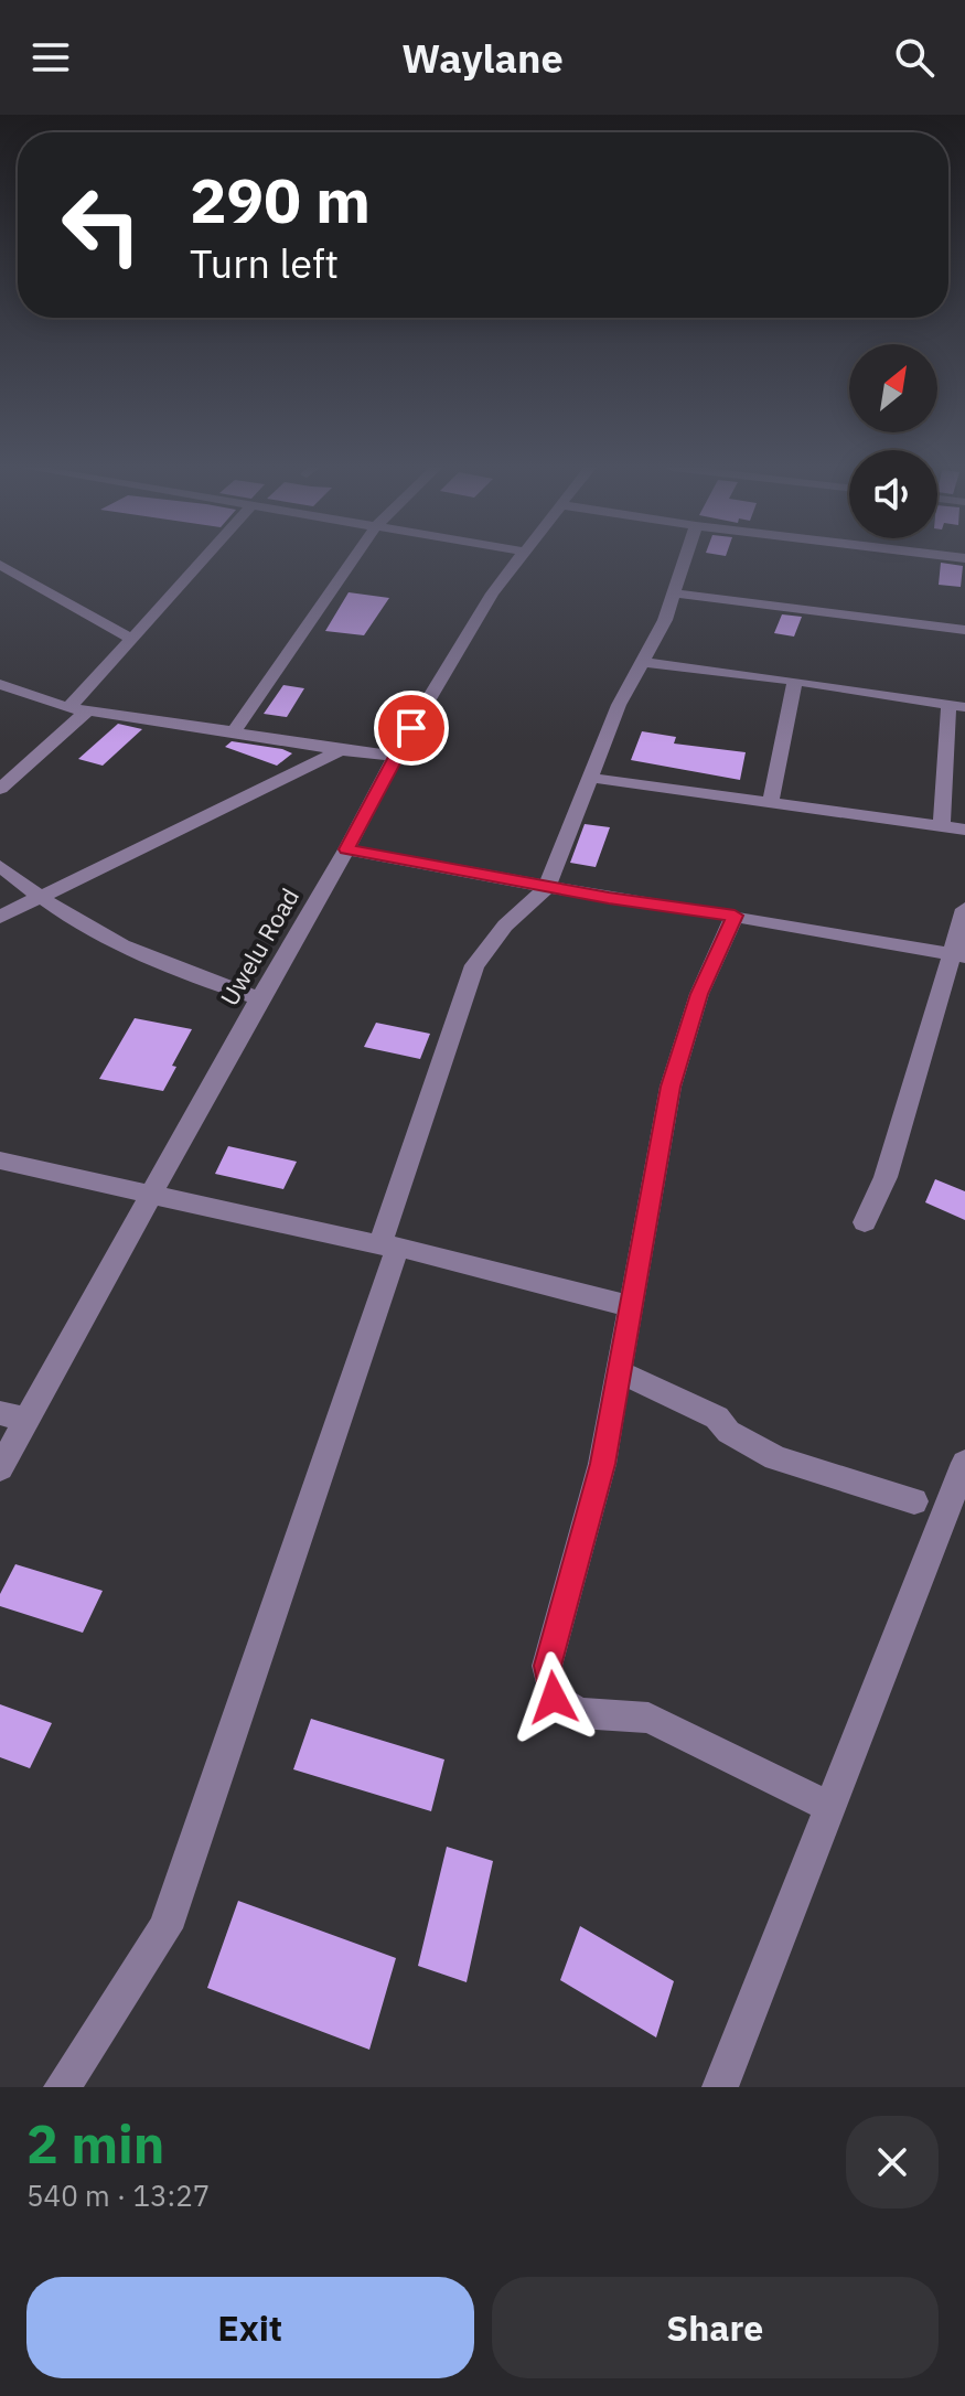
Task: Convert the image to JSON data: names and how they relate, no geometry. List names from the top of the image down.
{
  "streets": {
    "street": ["Uwelu Road"]
  },
  "north": "top right",
  "page": {
    "header": "Waylane",
    "turn": ["290 m", "Turn left"],
    "heading": ["2 min", "540 m · 13:27"],
    "buttons": ["Exit", "Share"]
  }
}
